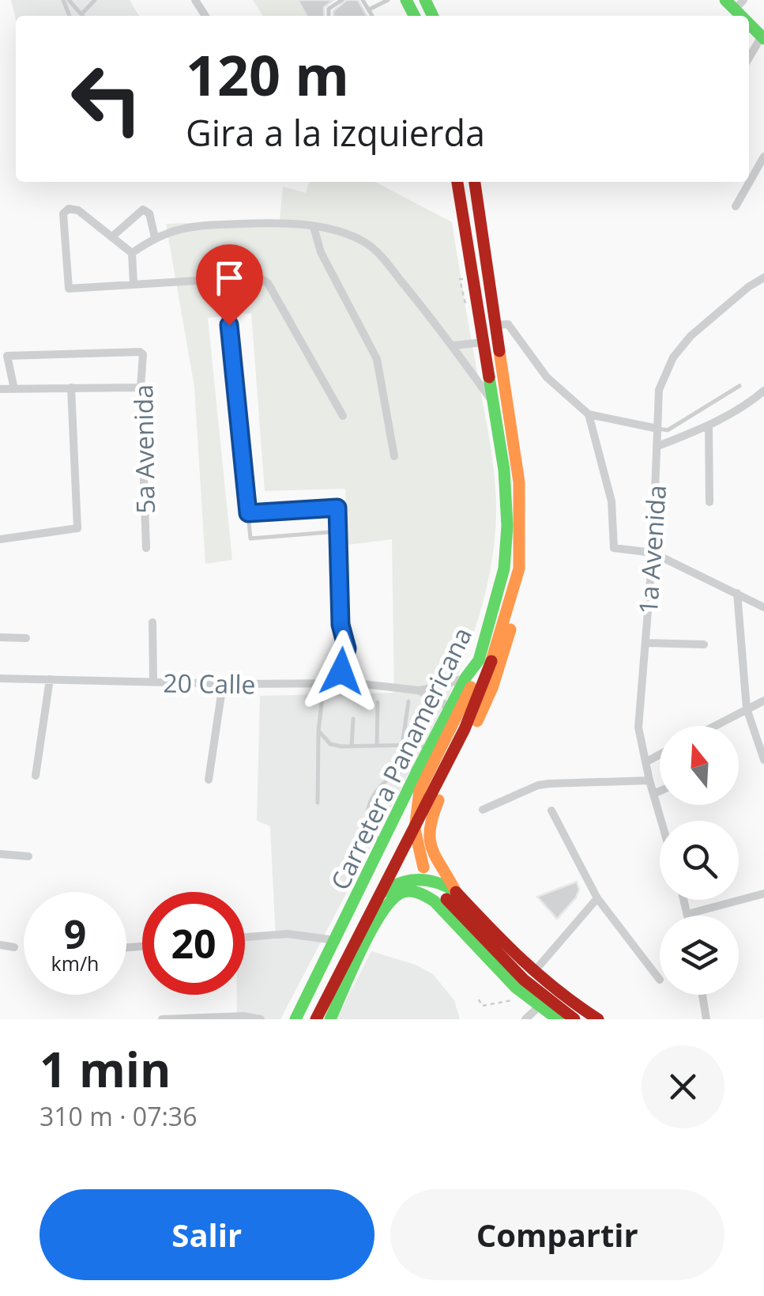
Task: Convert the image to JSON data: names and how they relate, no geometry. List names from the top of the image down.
{
  "streets": {
    "main road": ["Carretera Panamericana"],
    "street": ["5a Avenida", "1a Avenida", "20 Calle"]
  },
  "crossings": [
    ["20 Calle", "Carretera Panamericana"]
  ],
  "north": "top",
  "page": {
    "turn": ["120 m", "Gira a la izquierda"],
    "speed": "9 km/h",
    "limit": "20",
    "heading": ["1 min", "310 m · 07:36"],
    "buttons": ["Salir", "Compartir"]
  }
}
